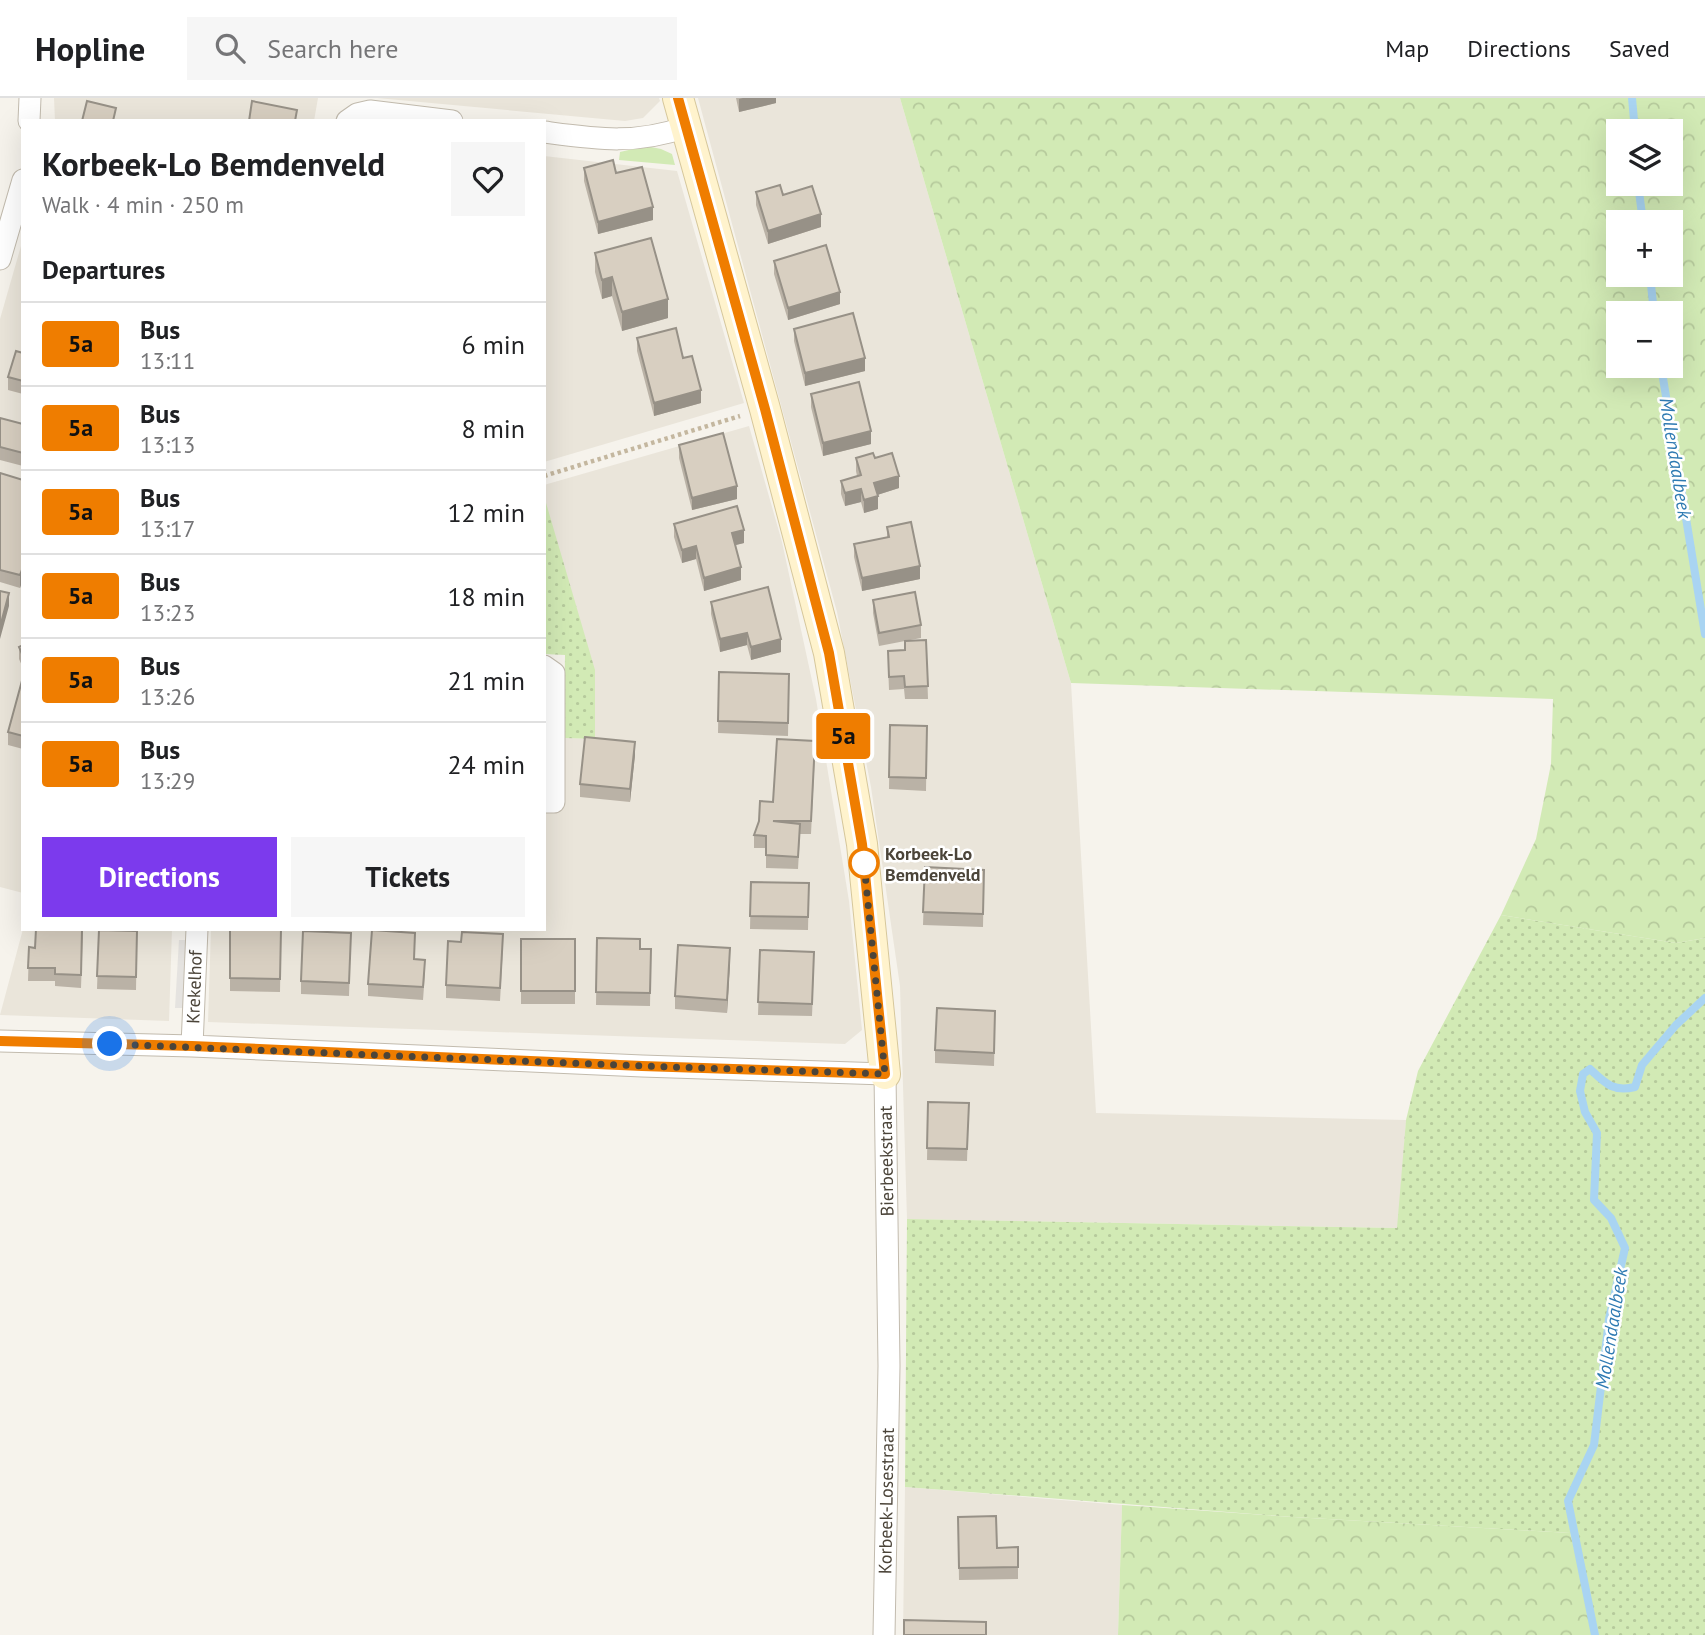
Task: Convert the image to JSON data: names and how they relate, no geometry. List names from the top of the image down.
{
  "streets": {
    "street": ["Krekelhof", "Bierbeekstraat", "Korbeek-Losestraat"]
  },
  "crossings": [
    ["Bierbeekstraat", "Korbeek-Losestraat"]
  ],
  "water": ["Mollendaalbeek"],
  "places": ["Korbeek-Lo Bemdenveld"],
  "lines": ["bus line 5a"],
  "page": {
    "header": "Hopline",
    "search": "Search here",
    "nav": ["Map", "Directions", "Saved"],
    "on_map": "5a",
    "map_buttons": ["+", "−"],
    "heading": [
      ["Korbeek-Lo Bemdenveld", "Walk · 4 min · 250 m"],
      "Departures"
    ],
    "list": [
      {
        "mark": "5a",
        "name": "Bus",
        "note": "13:11",
        "value": "6 min"
      },
      {
        "mark": "5a",
        "name": "Bus",
        "note": "13:13",
        "value": "8 min"
      },
      {
        "mark": "5a",
        "name": "Bus",
        "note": "13:17",
        "value": "12 min"
      },
      {
        "mark": "5a",
        "name": "Bus",
        "note": "13:23",
        "value": "18 min"
      },
      {
        "mark": "5a",
        "name": "Bus",
        "note": "13:26",
        "value": "21 min"
      },
      {
        "mark": "5a",
        "name": "Bus",
        "note": "13:29",
        "value": "24 min"
      }
    ],
    "buttons": ["Directions", "Tickets"]
  }
}
